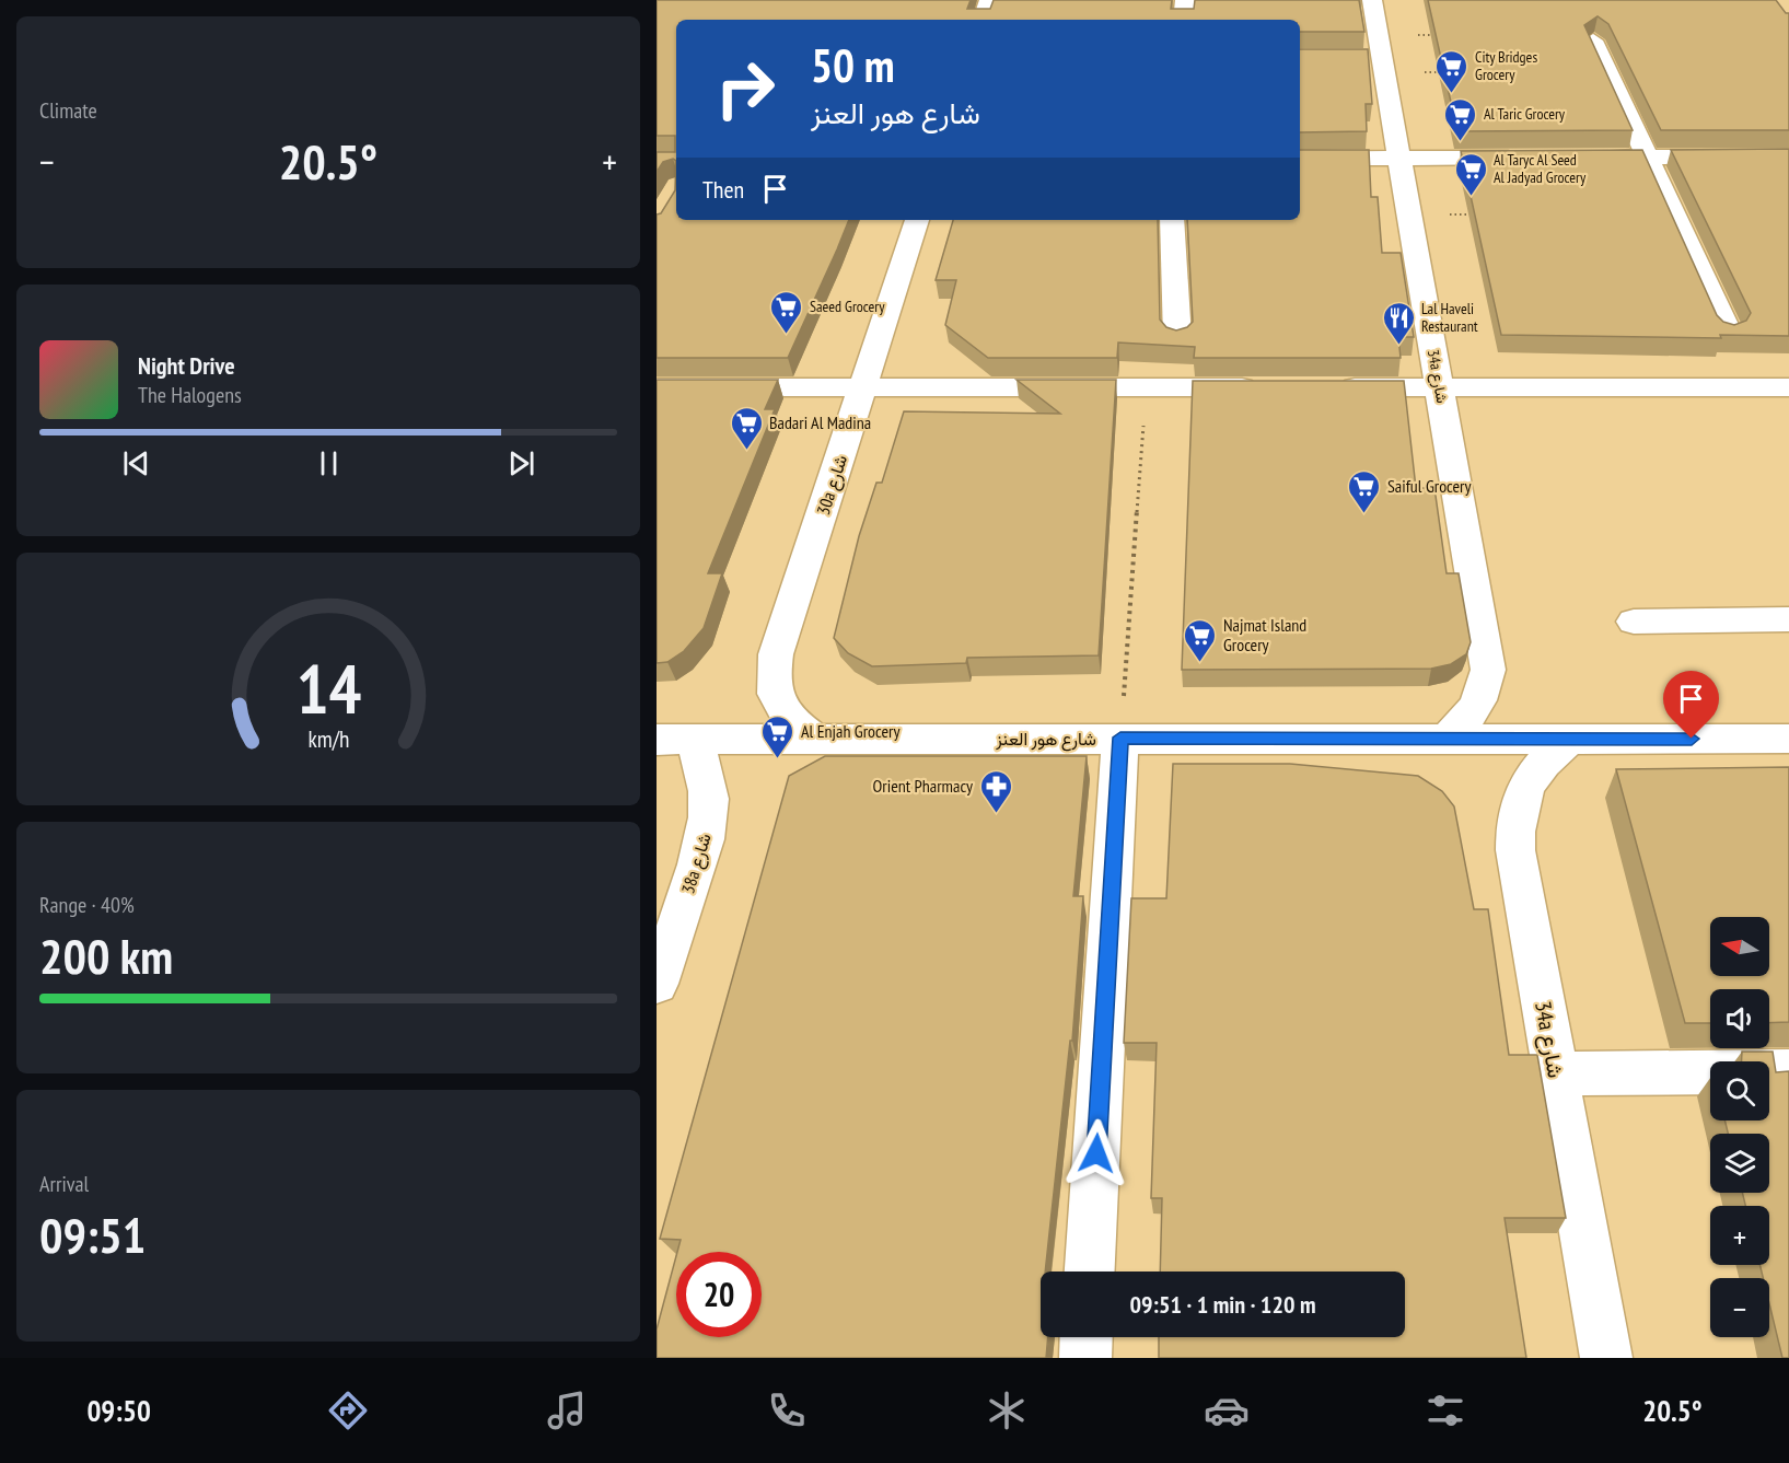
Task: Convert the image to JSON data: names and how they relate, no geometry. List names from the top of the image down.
{
  "streets": {
    "street": [
      "34a شارع",
      "30a شارع",
      "شارع هور العنز",
      "38a شارع"
    ]
  },
  "crossings": [
    ["34a شارع", "شارع هور العنز"],
    ["30a شارع", "شارع هور العنز"],
    ["شارع هور العنز", "38a شارع"]
  ],
  "places": {
    "supermarket": [
      "City Bridges Grocery",
      "Al Taric Grocery",
      "Al Taryc Al Seed Al Jadyad Grocery",
      "Saeed Grocery",
      "Badari Al Madina",
      "Saiful Grocery",
      "Najmat Island Grocery",
      "Al Enjah Grocery"
    ],
    "restaurant": ["Lal Haveli Restaurant"],
    "pharmacy": ["Orient Pharmacy"]
  },
  "north": "left",
  "page": {
    "tile": [
      "Climate",
      ["Range · 40%", "200 km"],
      ["Arrival", "09:51"]
    ],
    "turn": ["50 m", "شارع هور العنز"],
    "heat": ["−", "20.5°", "+"],
    "then": "Then",
    "song": ["Night Drive", "The Halogens"],
    "map_buttons": ["+", "−"],
    "limit": "20",
    "trip": "09:51 · 1 min · 120 m",
    "tabs": ["09:50", "20.5°"],
    "gauge": ["14", "km/h"]
  }
}
